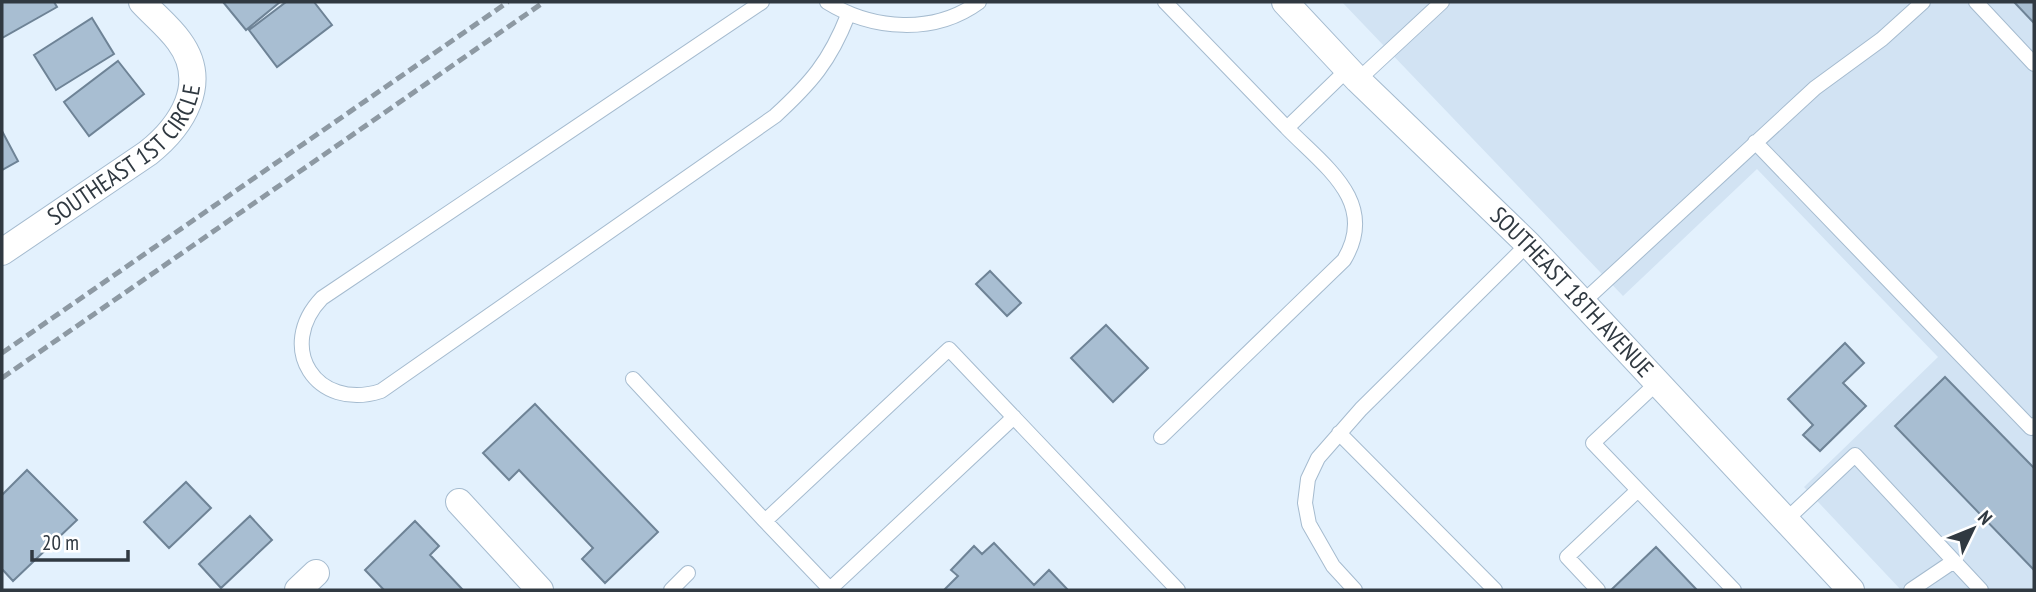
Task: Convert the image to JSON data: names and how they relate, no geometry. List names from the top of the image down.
{
  "streets": {
    "street": ["SOUTHEAST 1ST CIRCLE", "SOUTHEAST 18TH AVENUE"]
  },
  "scale_bar": "20 m",
  "north": "top right"
}
